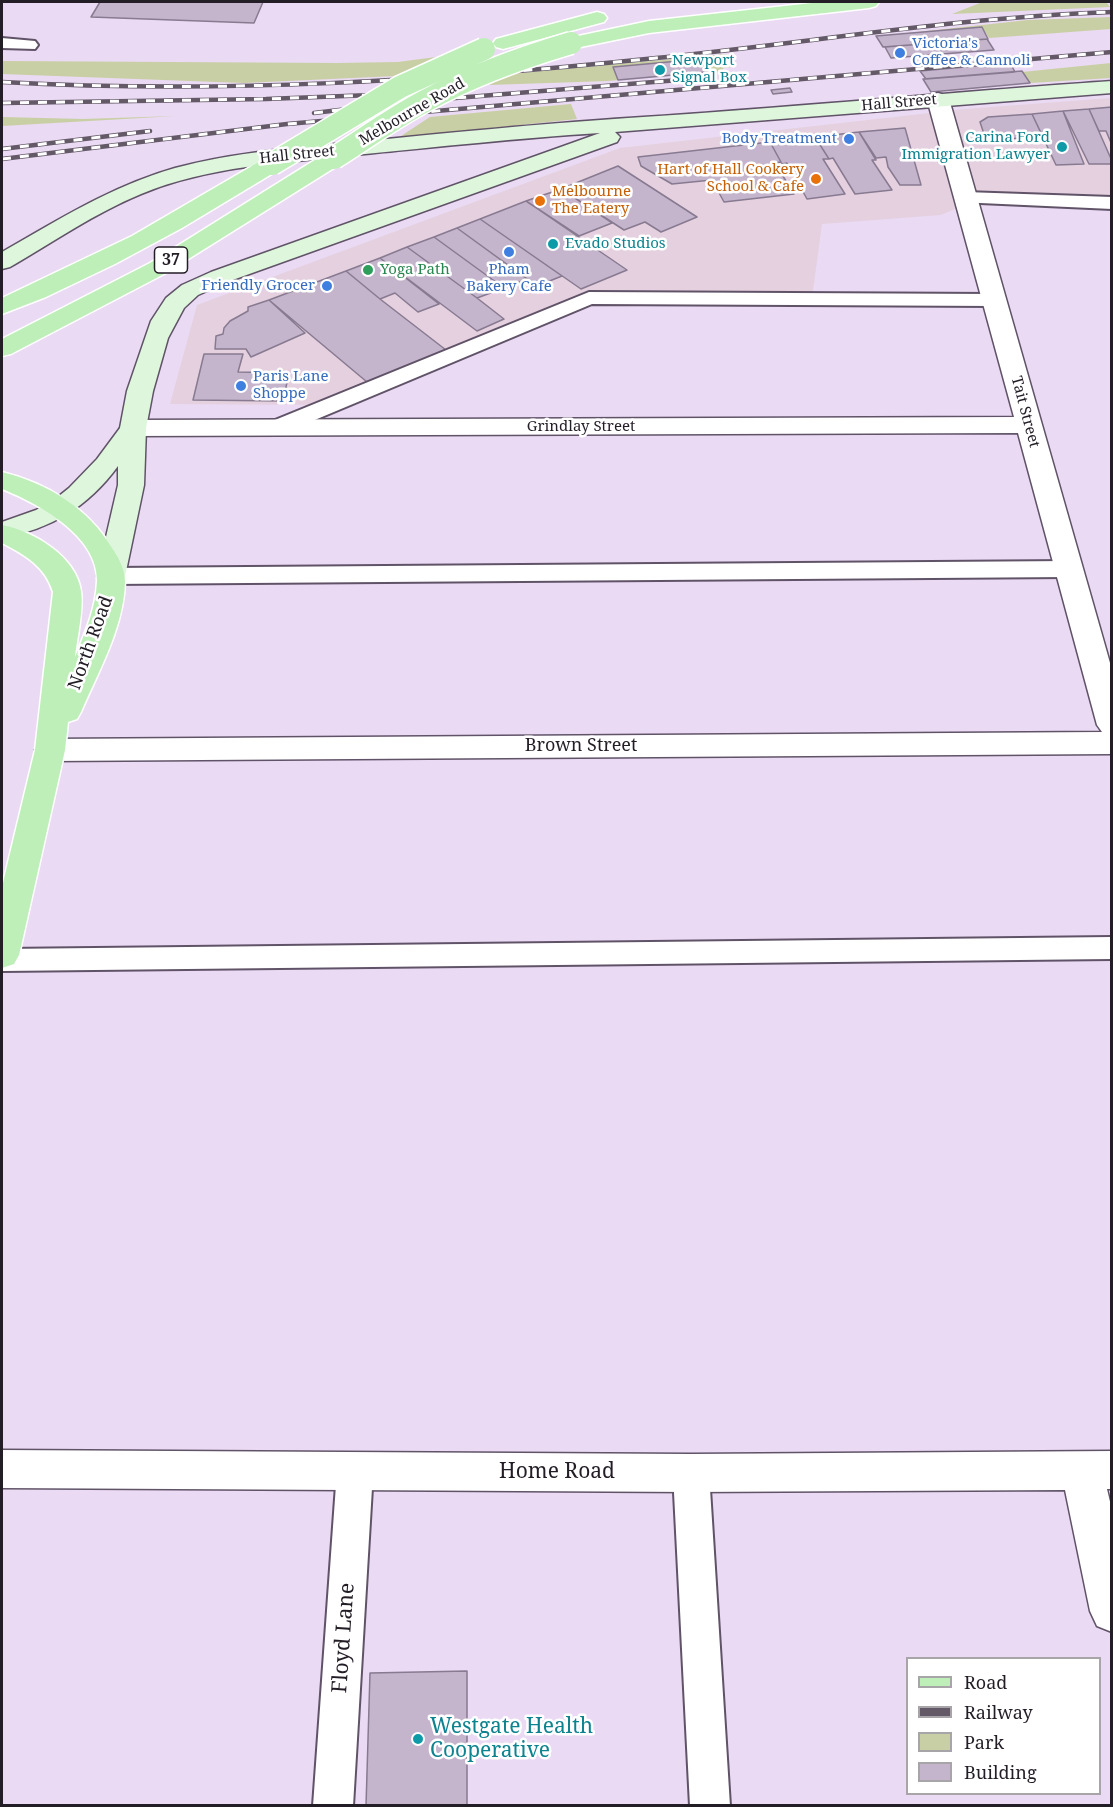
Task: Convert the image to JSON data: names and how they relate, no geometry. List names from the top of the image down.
{
  "streets": {
    "main road": ["Melbourne Road", "37", "North Road"],
    "street": [
      "Hall Street",
      "Tait Street",
      "Grindlay Street",
      "Brown Street",
      "Home Road"
    ],
    "lane": ["Floyd Lane"]
  },
  "crossings": [
    ["Hall Street", "Tait Street"],
    ["Hall Street", "Grindlay Street"],
    ["Hall Street", "North Road"],
    ["Tait Street", "Grindlay Street"],
    ["North Road", "Brown Street"],
    ["Home Road", "Floyd Lane"]
  ],
  "places": [
    "Victoria's Coffee & Cannoli",
    "Newport Signal Box",
    "Body Treatment",
    "Carina Ford Immigration Lawyer",
    "Hart of Hall Cookery School & Cafe",
    "Melbourne The Eatery",
    "Evado Studios",
    "Pham Bakery Cafe",
    "Yoga Path",
    "Friendly Grocer",
    "Paris Lane Shoppe",
    "Westgate Health Cooperative"
  ],
  "legend": [
    "Road",
    "Railway",
    "Park",
    "Building"
  ]
}
